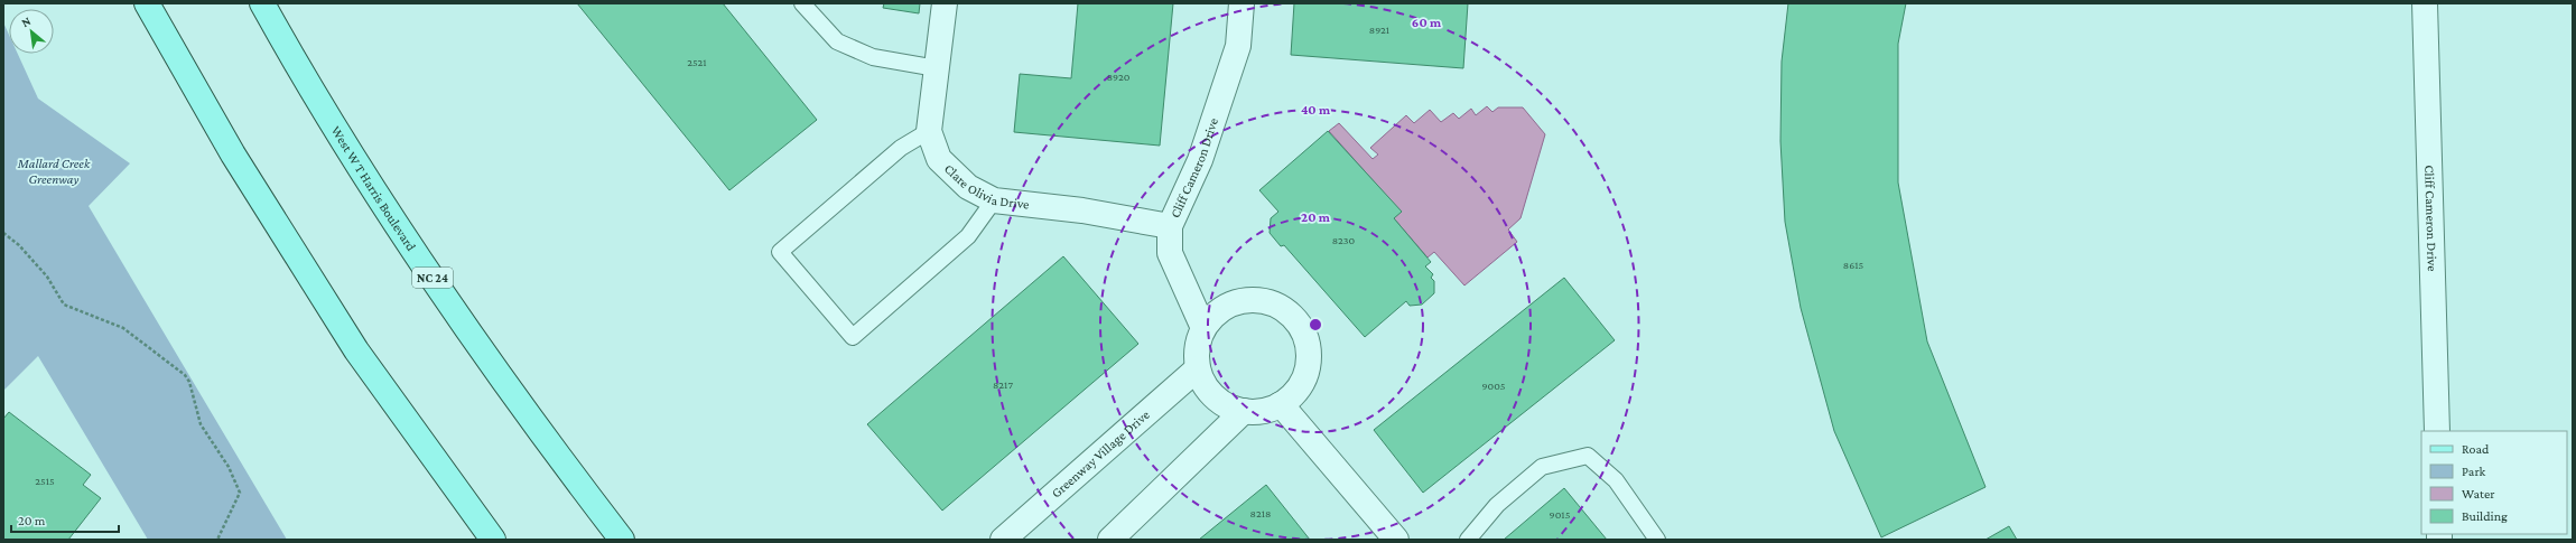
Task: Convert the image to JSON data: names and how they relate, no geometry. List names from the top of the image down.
{
  "streets": {
    "main road": ["West W T Harris Boulevard", "NC 24"],
    "street": ["Cliff Cameron Drive", "Clare Olivia Drive", "Greenway Village Drive"]
  },
  "crossings": [
    ["Cliff Cameron Drive", "Clare Olivia Drive"],
    ["Cliff Cameron Drive", "Greenway Village Drive"]
  ],
  "parks": ["Mallard Creek Greenway"],
  "house_numbers": [
    "8921",
    "2521",
    "8920",
    "8230",
    "8615",
    "8217",
    "9005",
    "2515",
    "8218",
    "9015"
  ],
  "legend": [
    "Road",
    "Park",
    "Water",
    "Building"
  ],
  "scale_bar": "20 m",
  "north": "top left",
  "rings": ["60 m", "40 m", "20 m"]
}
